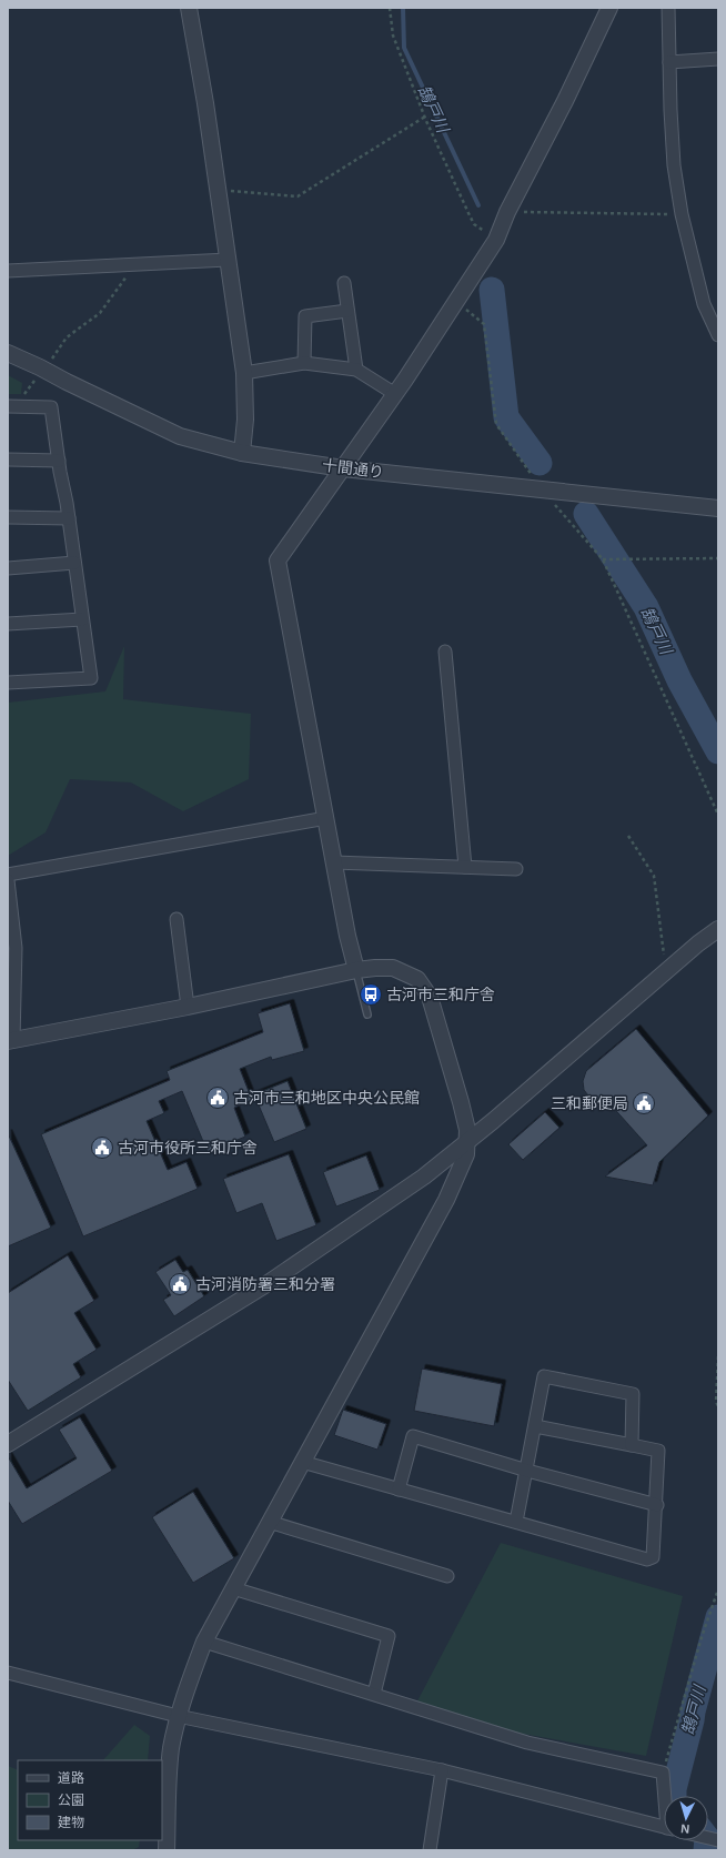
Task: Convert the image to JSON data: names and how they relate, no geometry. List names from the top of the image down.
{
  "streets": {
    "street": ["十間通り"]
  },
  "water": ["鵠戸川"],
  "places": {
    "bus stop": ["古河市三和庁舎"],
    "public building": [
      "古河市三和地区中央公民館",
      "三和郵便局",
      "古河市役所三和庁舎",
      "古河消防署三和分署"
    ]
  },
  "legend": ["道路", "公園", "建物"],
  "north": "bottom"
}
